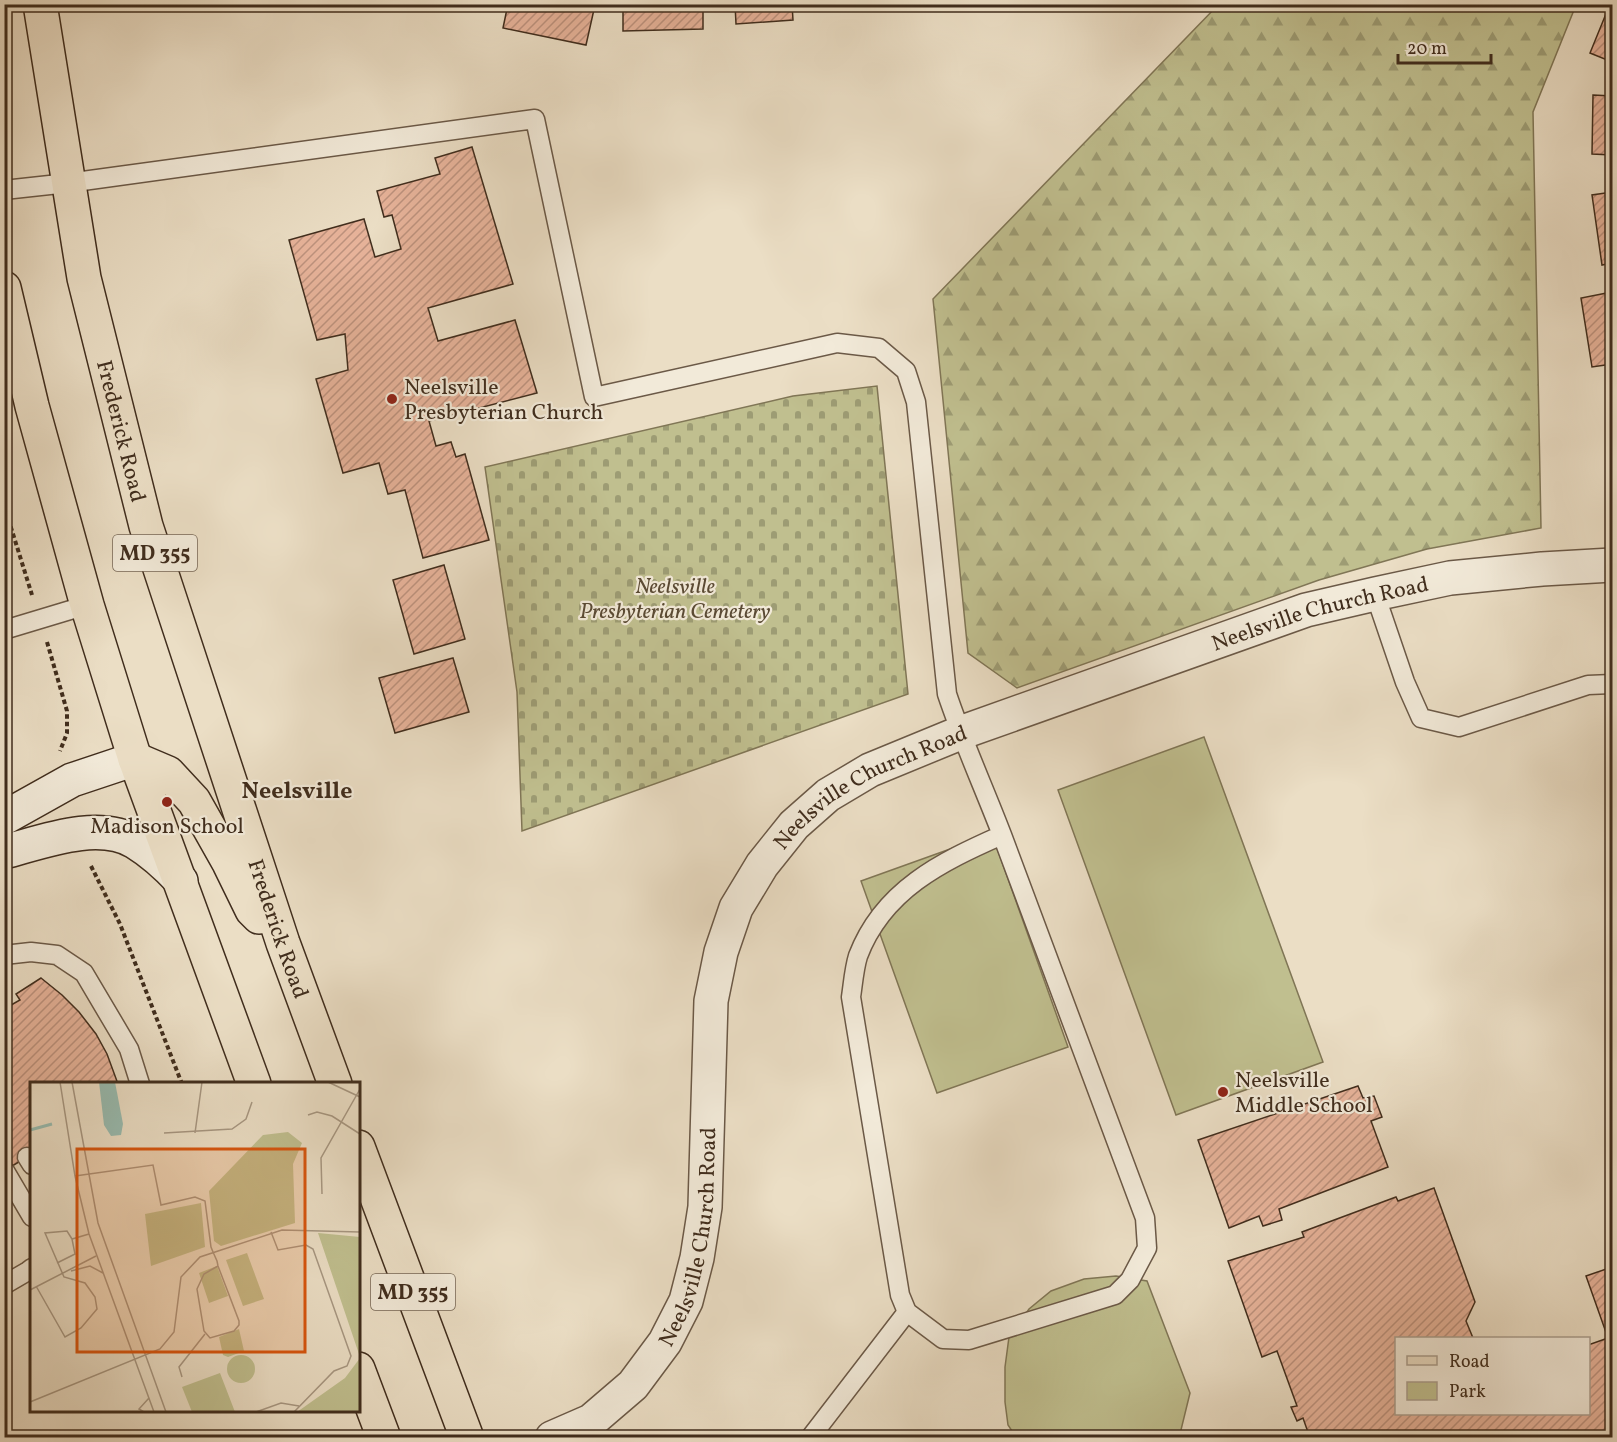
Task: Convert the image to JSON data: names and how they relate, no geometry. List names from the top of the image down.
{
  "streets": {
    "main road": ["Frederick Road", "MD 355"],
    "street": ["Neelsville Church Road"]
  },
  "districts": ["Neelsville"],
  "parks": ["Neelsville Presbyterian Cemetery"],
  "places": ["Neelsville Presbyterian Church", "Madison School", "Neelsville Middle School"],
  "legend": ["Road", "Park"],
  "scale_bar": "20 m"
}
